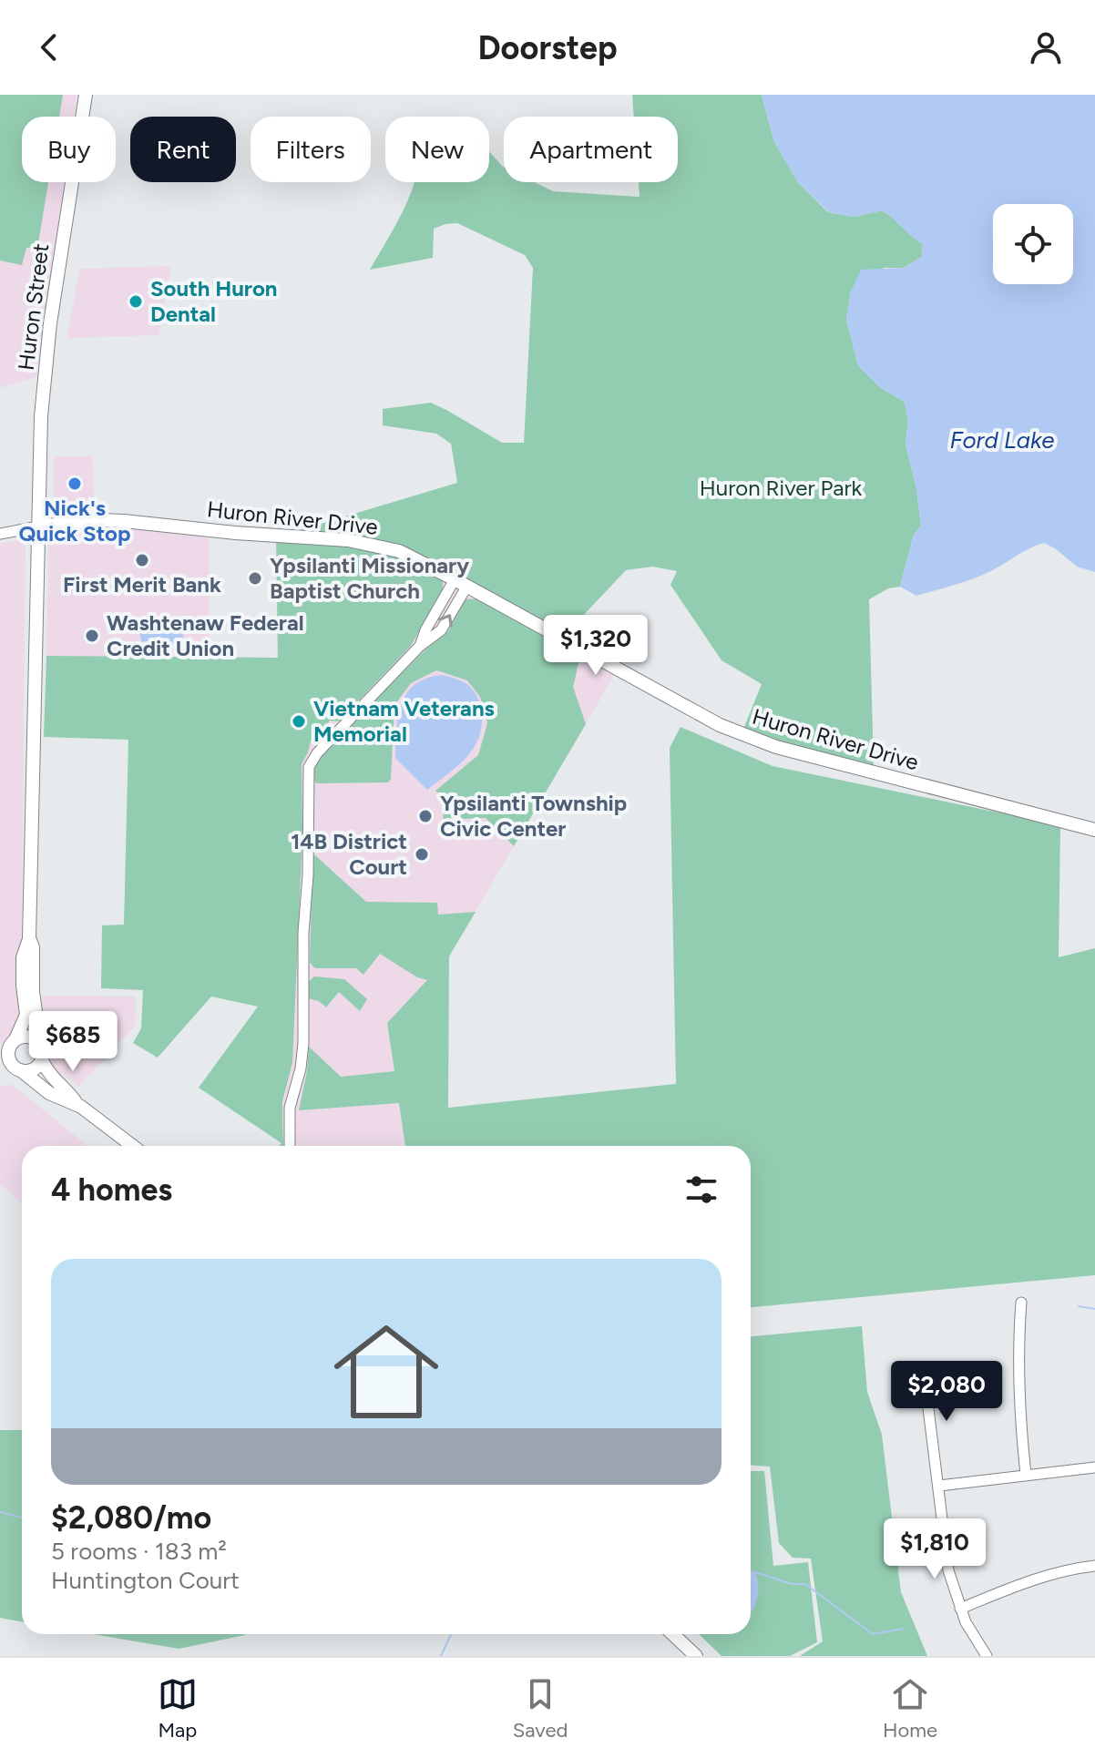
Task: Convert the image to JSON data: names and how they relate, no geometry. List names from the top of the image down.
{
  "streets": {
    "main road": ["Huron Street", "Huron River Drive"]
  },
  "crossings": [
    ["Huron Street", "Huron River Drive"]
  ],
  "water": ["Ford Lake"],
  "parks": ["Huron River Park"],
  "places": [
    "South Huron Dental",
    "Nick's Quick Stop",
    "First Merit Bank",
    "Ypsilanti Missionary Baptist Church",
    "Washtenaw Federal Credit Union",
    "Vietnam Veterans Memorial",
    "Ypsilanti Township Civic Center",
    "14B District Court"
  ],
  "page": {
    "header": "Doorstep",
    "chip": [
      "Buy",
      "Rent",
      "Filters",
      "New",
      "Apartment"
    ],
    "price": [
      "$1,320",
      "$685",
      "$2,080",
      "$1,810"
    ],
    "heading": "4 homes",
    "list": [
      {
        "name": "$2,080/mo",
        "note": "5 rooms · 183 m² · Huntington Court"
      }
    ],
    "tabs": ["Map", "Saved", "Home"]
  }
}
